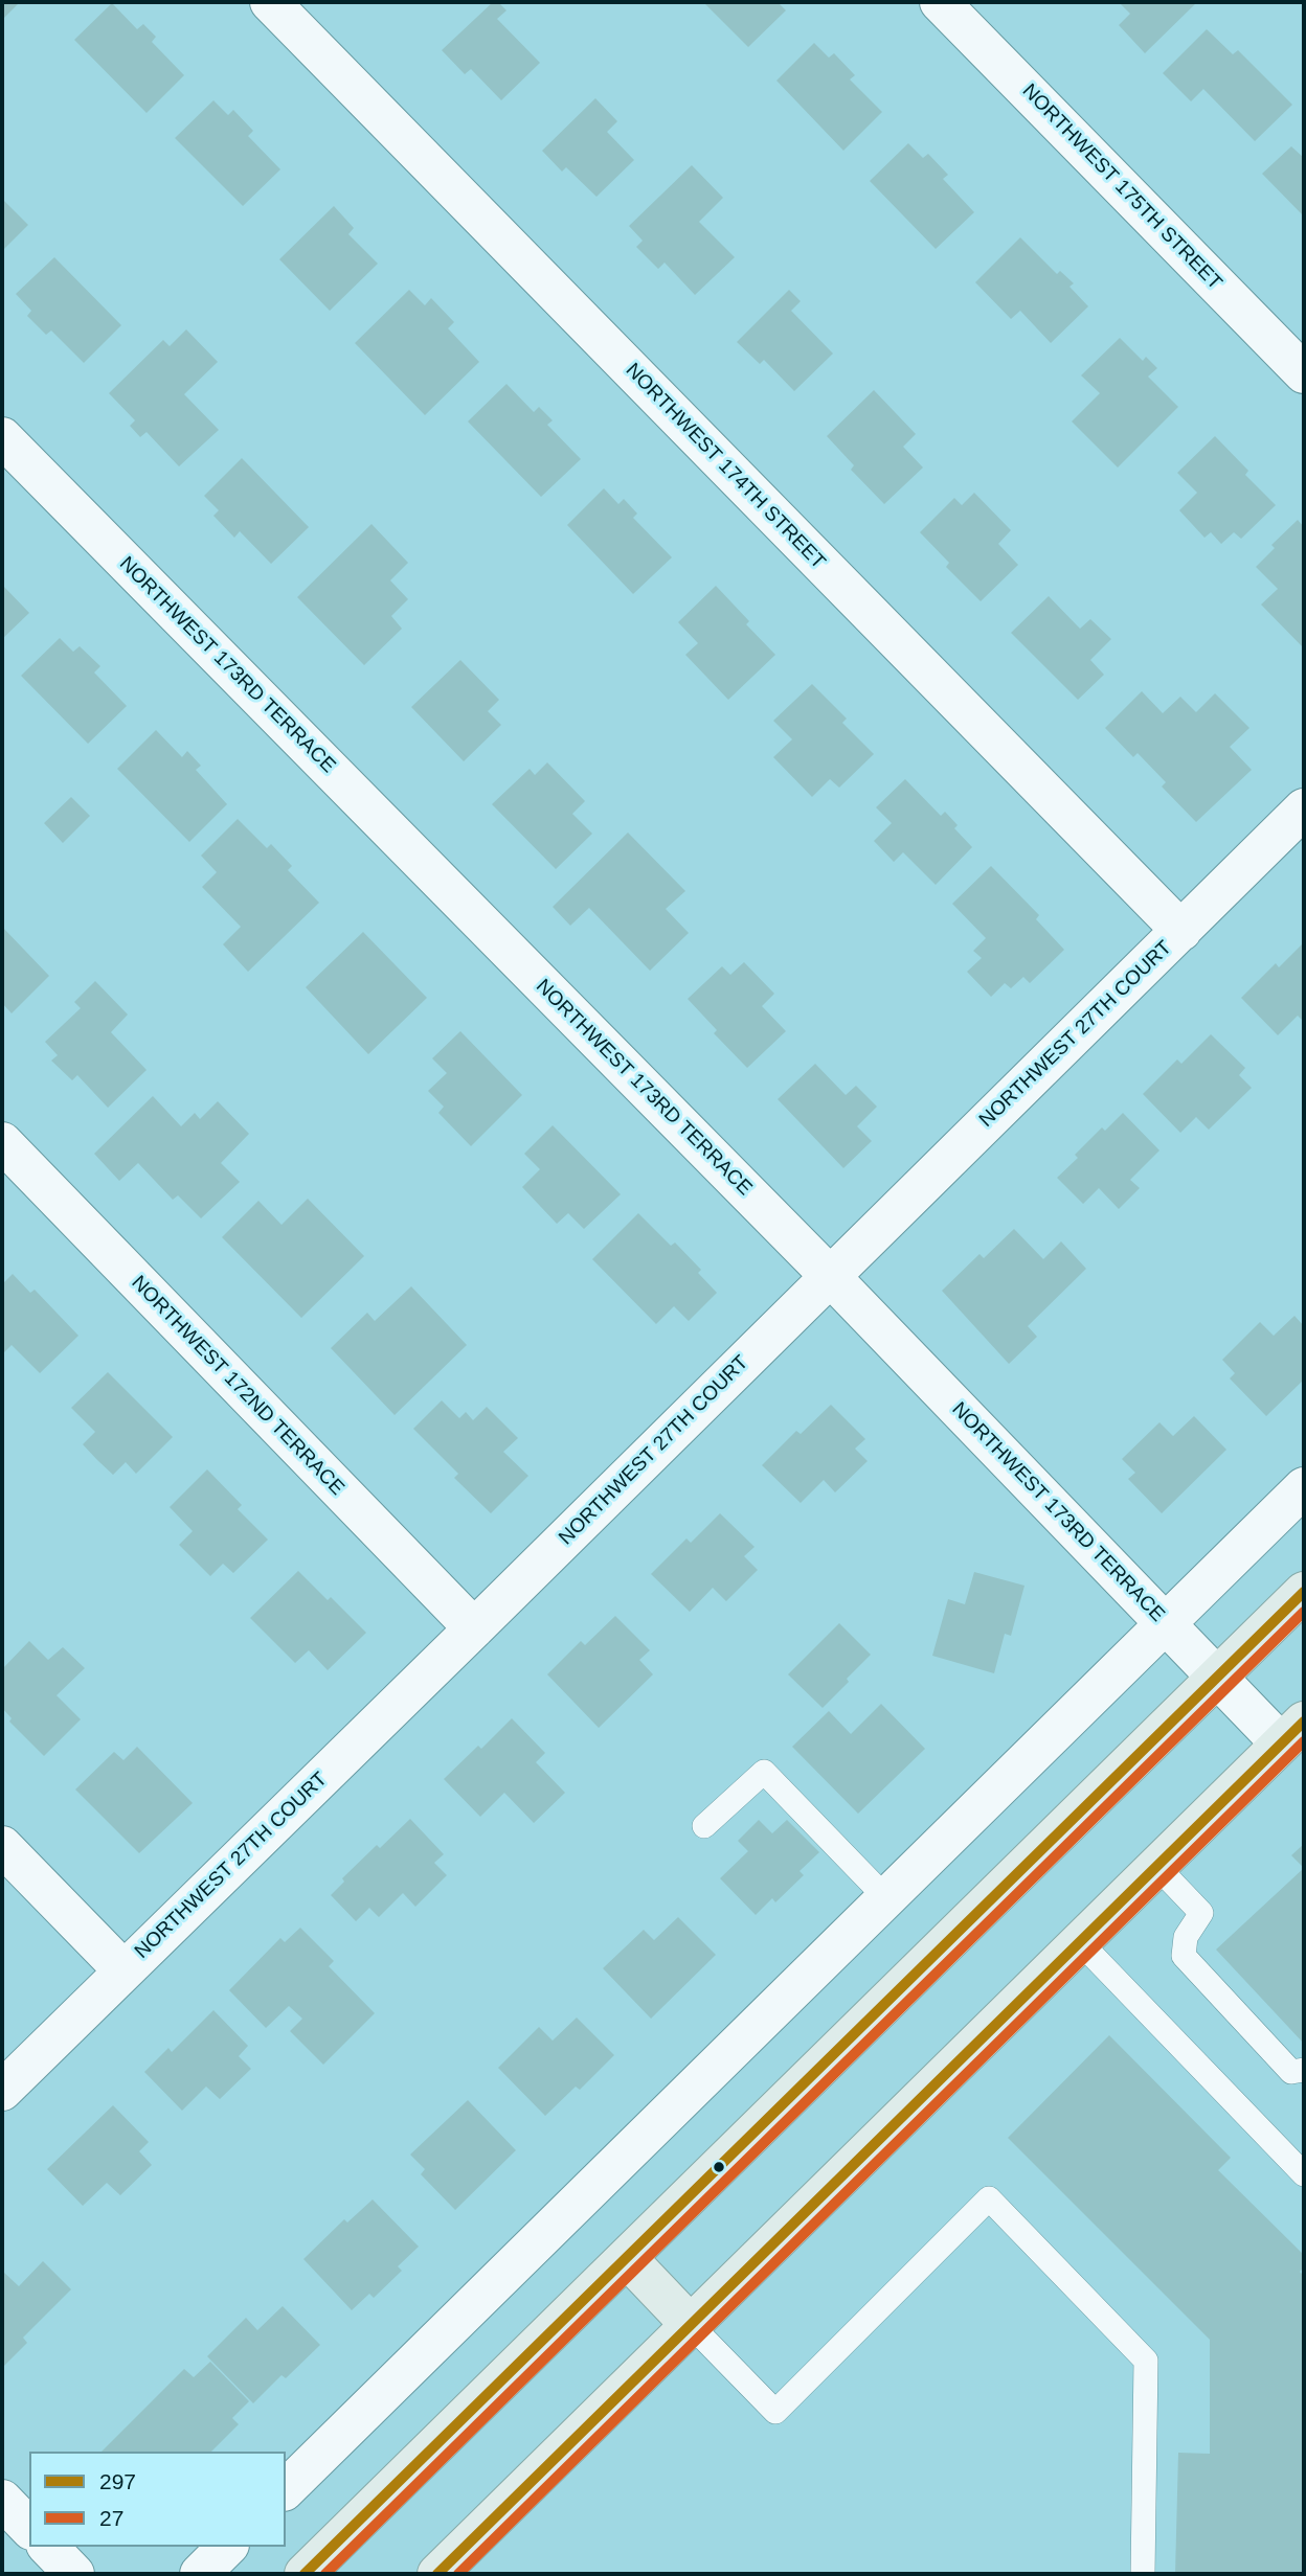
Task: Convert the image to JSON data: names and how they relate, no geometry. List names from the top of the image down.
{
  "streets": {
    "street": [
      "NORTHWEST 175TH STREET",
      "NORTHWEST 174TH STREET",
      "NORTHWEST 173RD TERRACE",
      "NORTHWEST 27TH COURT",
      "NORTHWEST 172ND TERRACE"
    ]
  },
  "crossings": [
    ["NORTHWEST 174TH STREET", "NORTHWEST 27TH COURT"],
    ["NORTHWEST 173RD TERRACE", "NORTHWEST 27TH COURT"],
    ["NORTHWEST 27TH COURT", "NORTHWEST 172ND TERRACE"]
  ],
  "lines": ["transit line 297", "transit line 27"],
  "legend": ["297", "27"]
}
